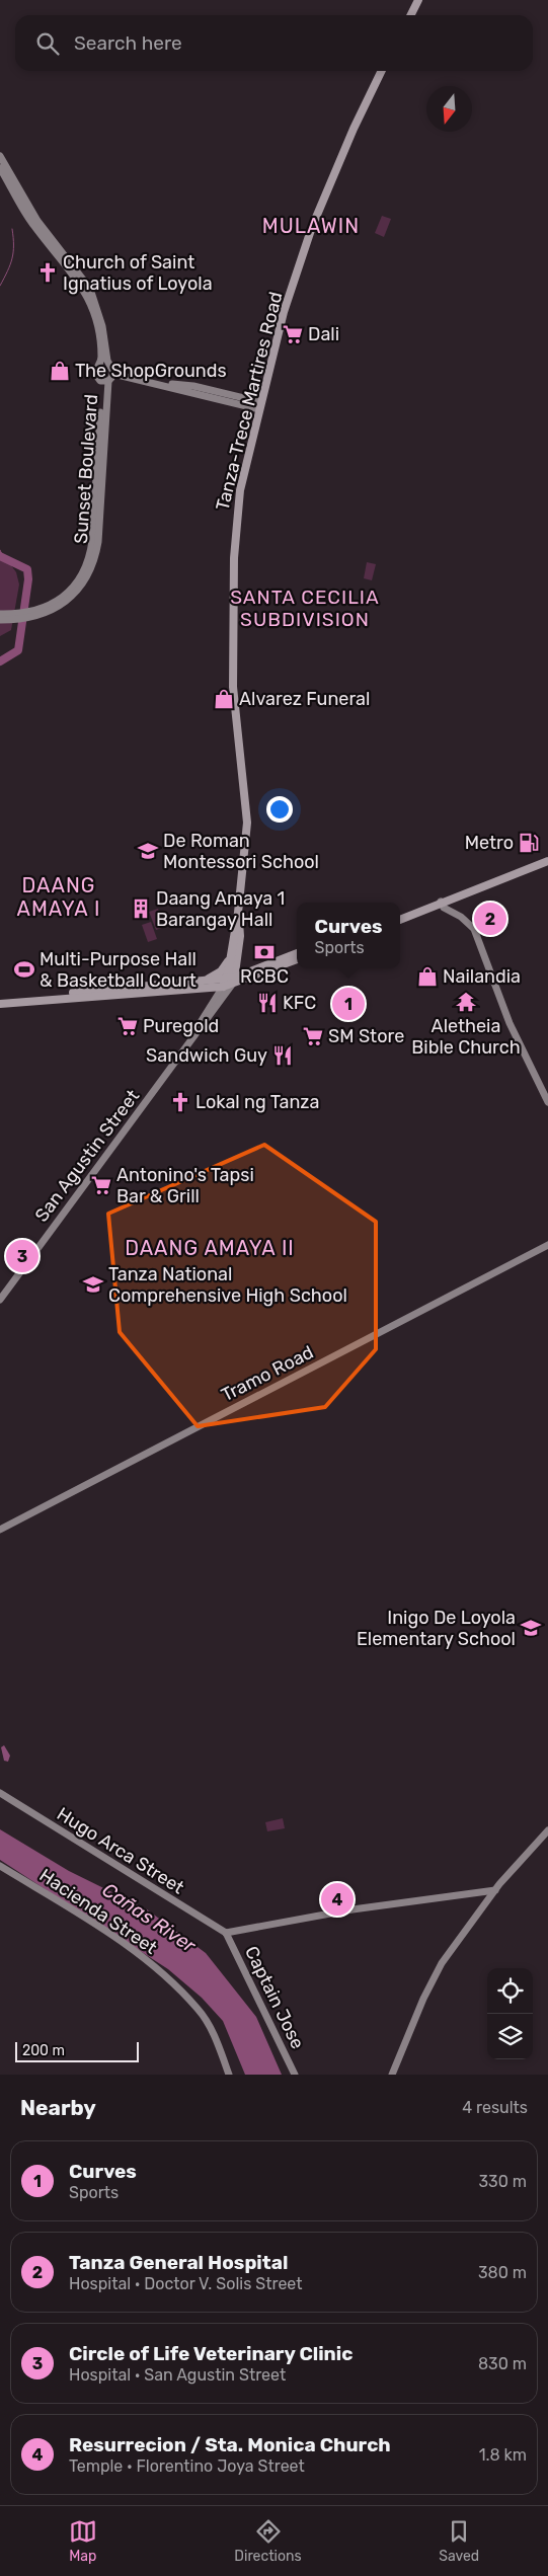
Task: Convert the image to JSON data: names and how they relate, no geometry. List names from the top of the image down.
{
  "streets": {
    "main road": ["Tanza-Trece Martires Road"],
    "street": [
      "Sunset Boulevard",
      "San Agustin Street",
      "Tramo Road",
      "Hugo Arca Street",
      "Hacienda Street",
      "Captain Jose"
    ]
  },
  "crossings": [
    ["Tanza-Trece Martires Road", "San Agustin Street"],
    ["Hugo Arca Street", "Captain Jose"]
  ],
  "districts": [
    "MULAWIN",
    "SANTA CECILIA SUBDIVISION",
    "DAANG AMAYA I",
    "DAANG AMAYA II"
  ],
  "water": ["Cañas River"],
  "places": {
    "church": ["Church of Saint Ignatius of Loyola", "Lokal ng Tanza"],
    "supermarket": [
      "Dali",
      "Puregold",
      "SM Store",
      "Antonino's Tapsi Bar & Grill"
    ],
    "shop": ["The ShopGrounds", "Alvarez Funeral", "Nailandia"],
    "fuel station": ["Metro"],
    "school or university": ["De Roman Montessori School", "Tanza National Comprehensive High School", "Inigo De Loyola Elementary School"],
    "building": ["Daang Amaya 1 Barangay Hall"],
    "bank": ["RCBC"],
    "sports": ["Multi-Purpose Hall & Basketball Court"],
    "temple": ["Aletheia Bible Church"],
    "restaurant": ["KFC", "Sandwich Guy"]
  },
  "scale_bar": "200 m",
  "north": "bottom",
  "page": {
    "search": "Search here",
    "pins": [
      "2",
      "1",
      "3",
      "4"
    ],
    "popup": ["Curves", "Sports"],
    "scale": "200 m",
    "heading": ["Nearby", "4 results"],
    "list": [
      {
        "mark": "1",
        "name": "Curves",
        "note": "Sports",
        "value": "330 m"
      },
      {
        "mark": "2",
        "name": "Tanza General Hospital",
        "note": "Hospital · Doctor V. Solis Street",
        "value": "380 m"
      },
      {
        "mark": "3",
        "name": "Circle of Life Veterinary Clinic",
        "note": "Hospital · San Agustin Street",
        "value": "830 m"
      },
      {
        "mark": "4",
        "name": "Resurrecion / Sta. Monica Church",
        "note": "Temple · Florentino Joya Street",
        "value": "1.8 km"
      }
    ],
    "nav": ["Map", "Directions", "Saved"]
  }
}
